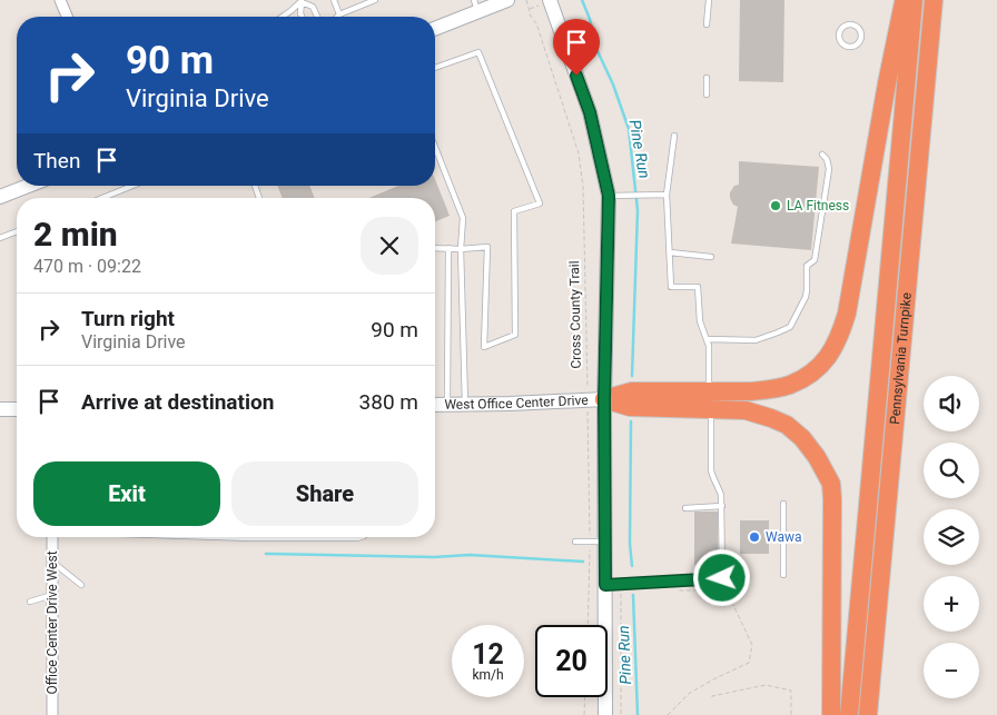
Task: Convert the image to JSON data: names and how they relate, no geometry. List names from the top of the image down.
{
  "streets": {
    "highway": ["Pennsylvania Turnpike"],
    "main road": ["West Office Center Drive"],
    "street": ["Office Center Drive West"],
    "path": ["Cross County Trail"]
  },
  "crossings": [
    ["Cross County Trail", "West Office Center Drive"]
  ],
  "water": ["Pine Run"],
  "places": ["LA Fitness", "Wawa"],
  "page": {
    "turn": ["90 m", "Virginia Drive"],
    "then": "Then",
    "heading": ["2 min", "470 m · 09:22"],
    "list": [
      {
        "name": "Turn right",
        "note": "Virginia Drive",
        "value": "90 m"
      },
      {
        "name": "Arrive at destination",
        "value": "380 m"
      }
    ],
    "map_buttons": ["+", "−"],
    "buttons": ["Exit", "Share"],
    "speed": "12 km/h",
    "limit": "20"
  }
}
